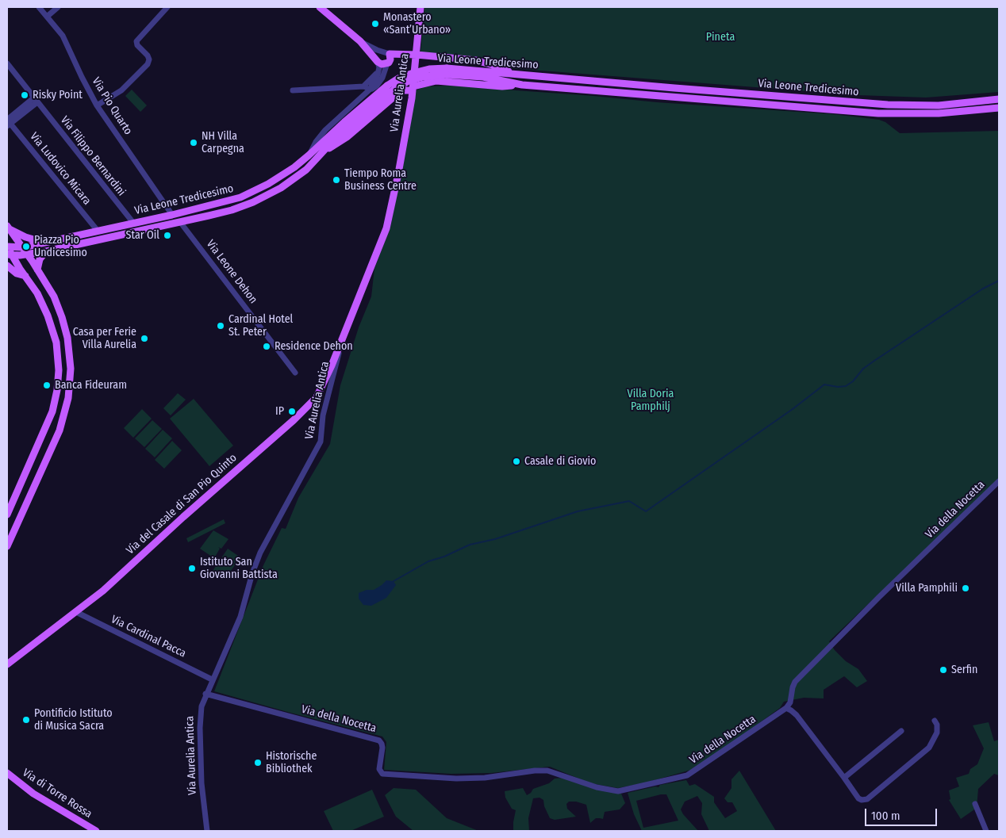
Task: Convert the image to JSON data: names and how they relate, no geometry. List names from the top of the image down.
{
  "streets": {
    "main road": [
      "Via Leone Tredicesimo",
      "Via Aurelia Antica",
      "Via del Casale di San Pio Quinto",
      "Via di Torre Rossa"
    ],
    "street": [
      "Via Pio Quarto",
      "Via Filippo Bernardini",
      "Via Ludovico Micara",
      "Via Leone Dehon",
      "Via della Nocetta",
      "Via Cardinal Pacca"
    ]
  },
  "crossings": [
    ["Via Leone Tredicesimo", "Via Pio Quarto"],
    ["Via Leone Tredicesimo", "Via Filippo Bernardini"],
    ["Via Leone Tredicesimo", "Via Ludovico Micara"],
    ["Via Leone Tredicesimo", "Via Leone Dehon"],
    ["Via Aurelia Antica", "Via del Casale di San Pio Quinto"],
    ["Via Aurelia Antica", "Via della Nocetta"],
    ["Via Aurelia Antica", "Via Cardinal Pacca"],
    ["Via del Casale di San Pio Quinto", "Via Cardinal Pacca"]
  ],
  "parks": ["Pineta", "Villa Doria Pamphilj"],
  "places": [
    "Monastero «Sant’Urbano»",
    "Risky Point",
    "NH Villa Carpegna",
    "Tiempo Roma Business Centre",
    "Star Oil",
    "Piazza Pio Undicesimo",
    "Cardinal Hotel St. Peter",
    "Casa per Ferie Villa Aurelia",
    "Residence Dehon",
    "Banca Fideuram",
    "IP",
    "Casale di Giovio",
    "Istituto San Giovanni Battista",
    "Villa Pamphili",
    "Serfin",
    "Pontificio Istituto di Musica Sacra",
    "Historische Bibliothek"
  ],
  "scale_bar": "100 m"
}
